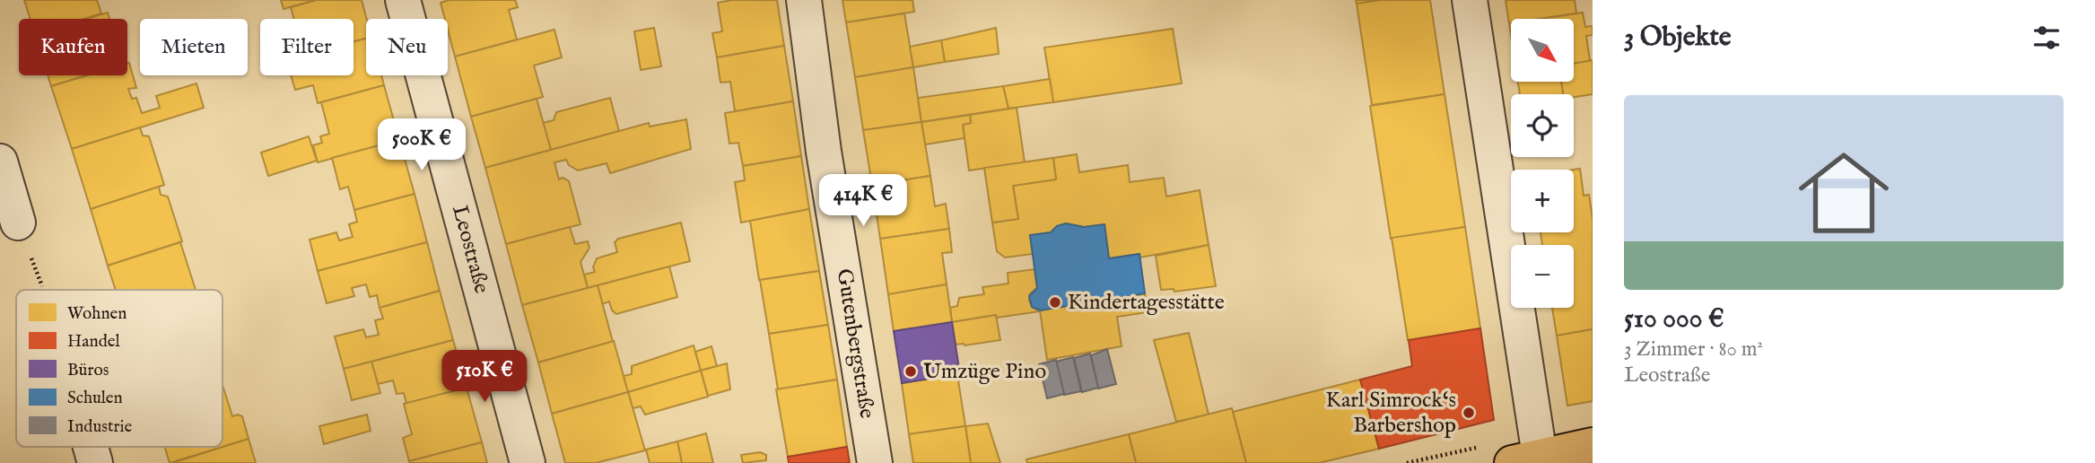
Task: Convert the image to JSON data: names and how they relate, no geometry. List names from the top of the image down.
{
  "streets": {
    "street": ["Leostraße", "Gutenbergstraße"]
  },
  "places": ["Kindertagesstätte", "Umzüge Pino", "Karl Simrock‘s Barbershop"],
  "legend": [
    "Wohnen",
    "Handel",
    "Büros",
    "Schulen",
    "Industrie"
  ],
  "north": "bottom right",
  "page": {
    "heading": "3 Objekte",
    "map_buttons": ["+", "−"],
    "chip": [
      "Kaufen",
      "Mieten",
      "Filter",
      "Neu"
    ],
    "list": [
      {
        "name": "510 000 €",
        "note": "3 Zimmer · 80 m² · Leostraße"
      }
    ],
    "price": ["500K €", "414K €", "510K €"]
  }
}
